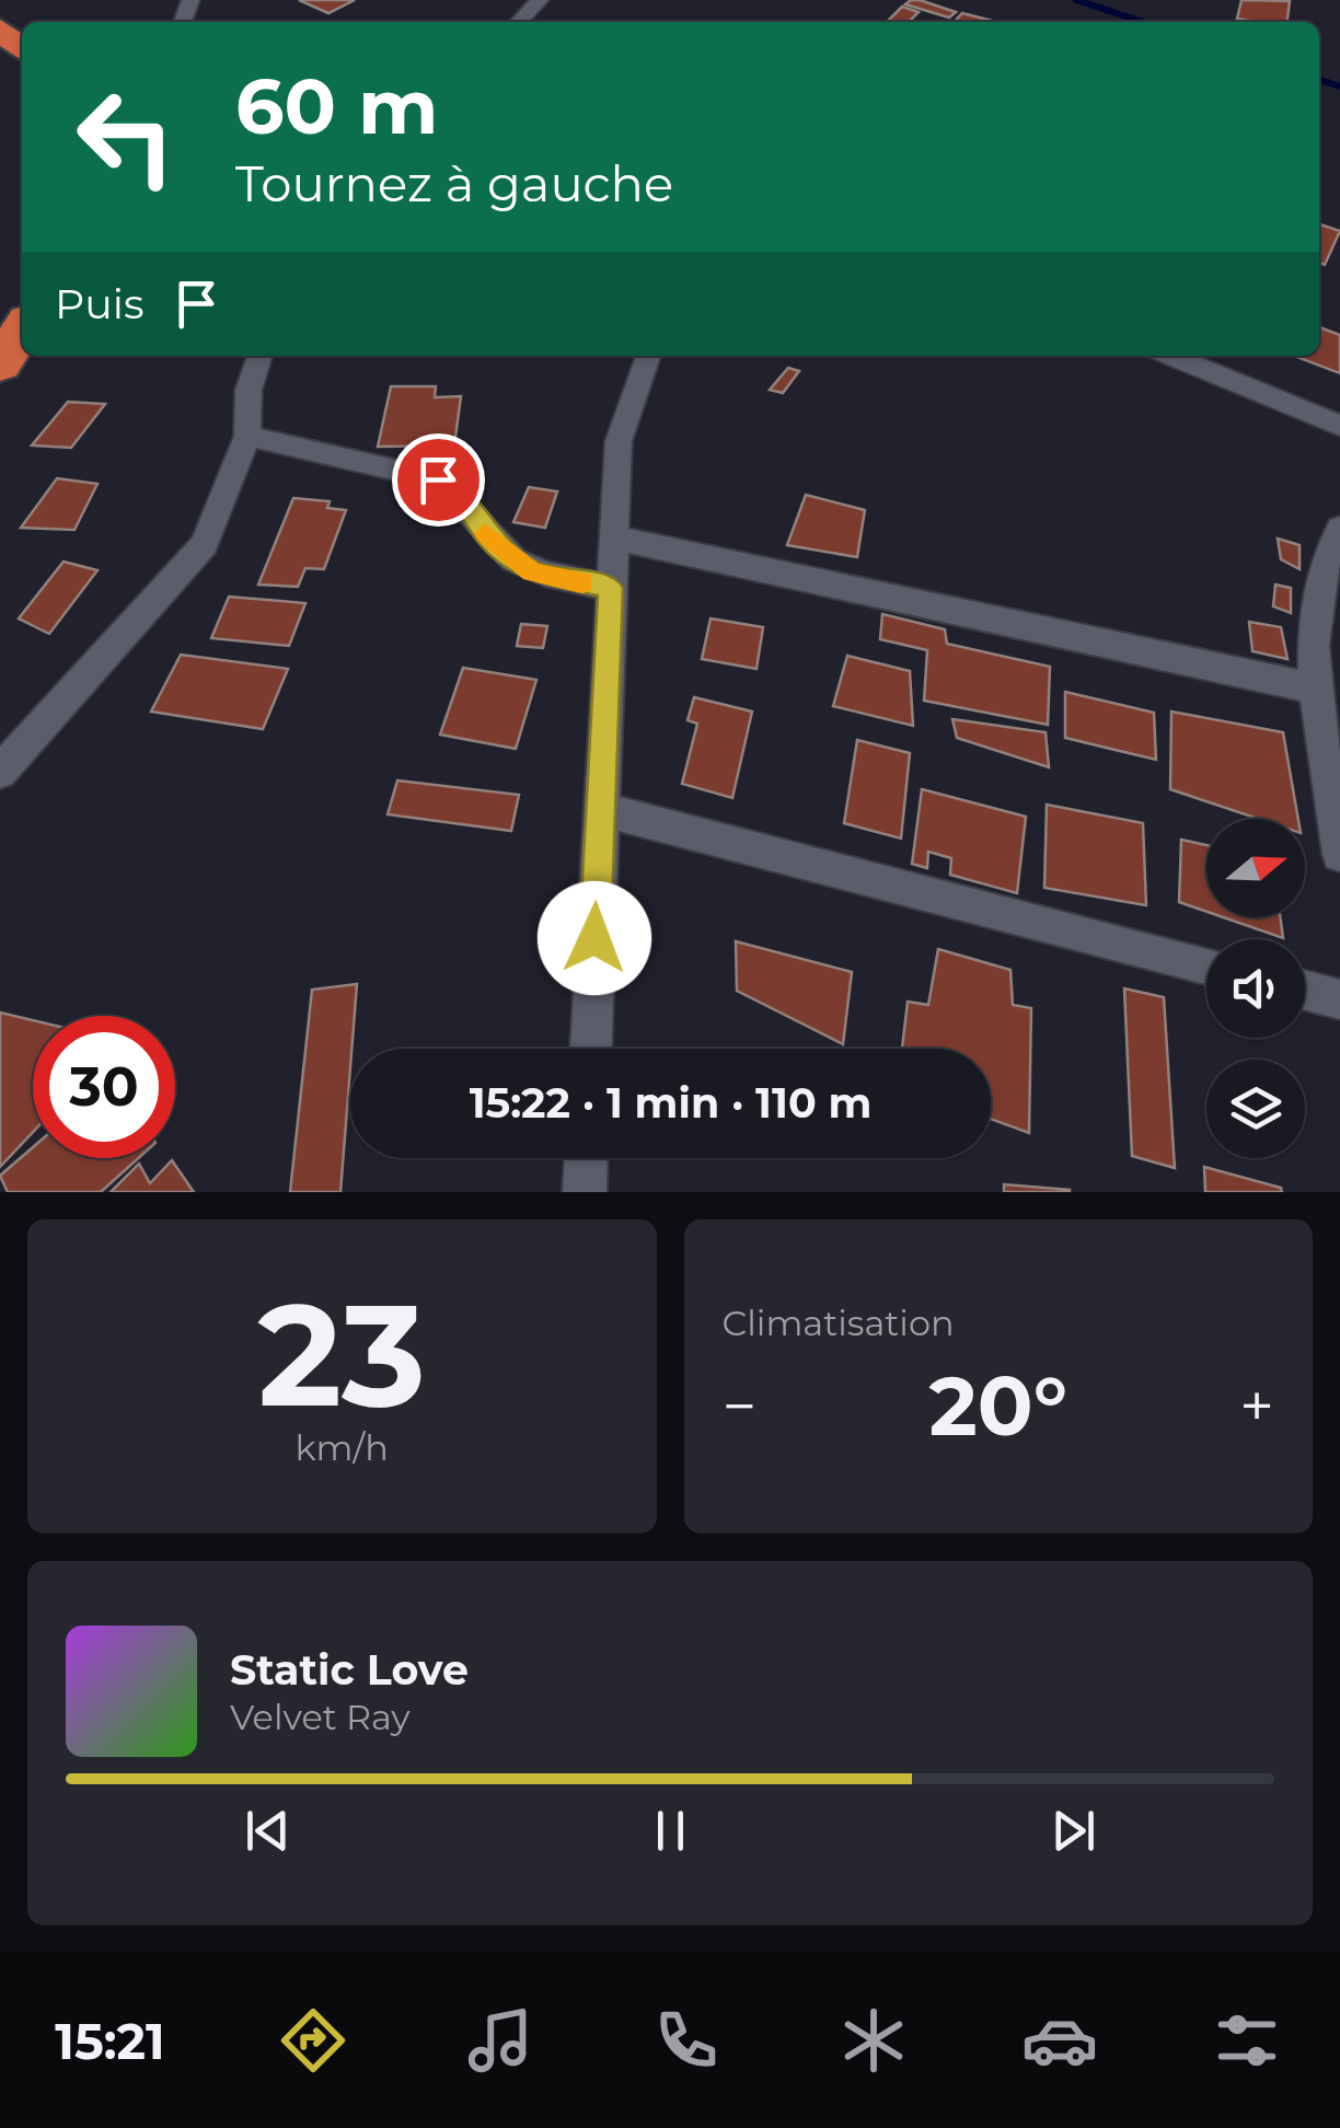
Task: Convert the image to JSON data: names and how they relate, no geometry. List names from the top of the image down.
{
  "north": "right",
  "page": {
    "turn": ["60 m", "Tournez à gauche"],
    "then": "Puis",
    "limit": "30",
    "trip": "15:22 · 1 min · 110 m",
    "tile": [
      ["23", "km/h"],
      "Climatisation"
    ],
    "heat": ["−", "20°", "+"],
    "song": ["Static Love", "Velvet Ray"],
    "tabs": "15:21"
  }
}
